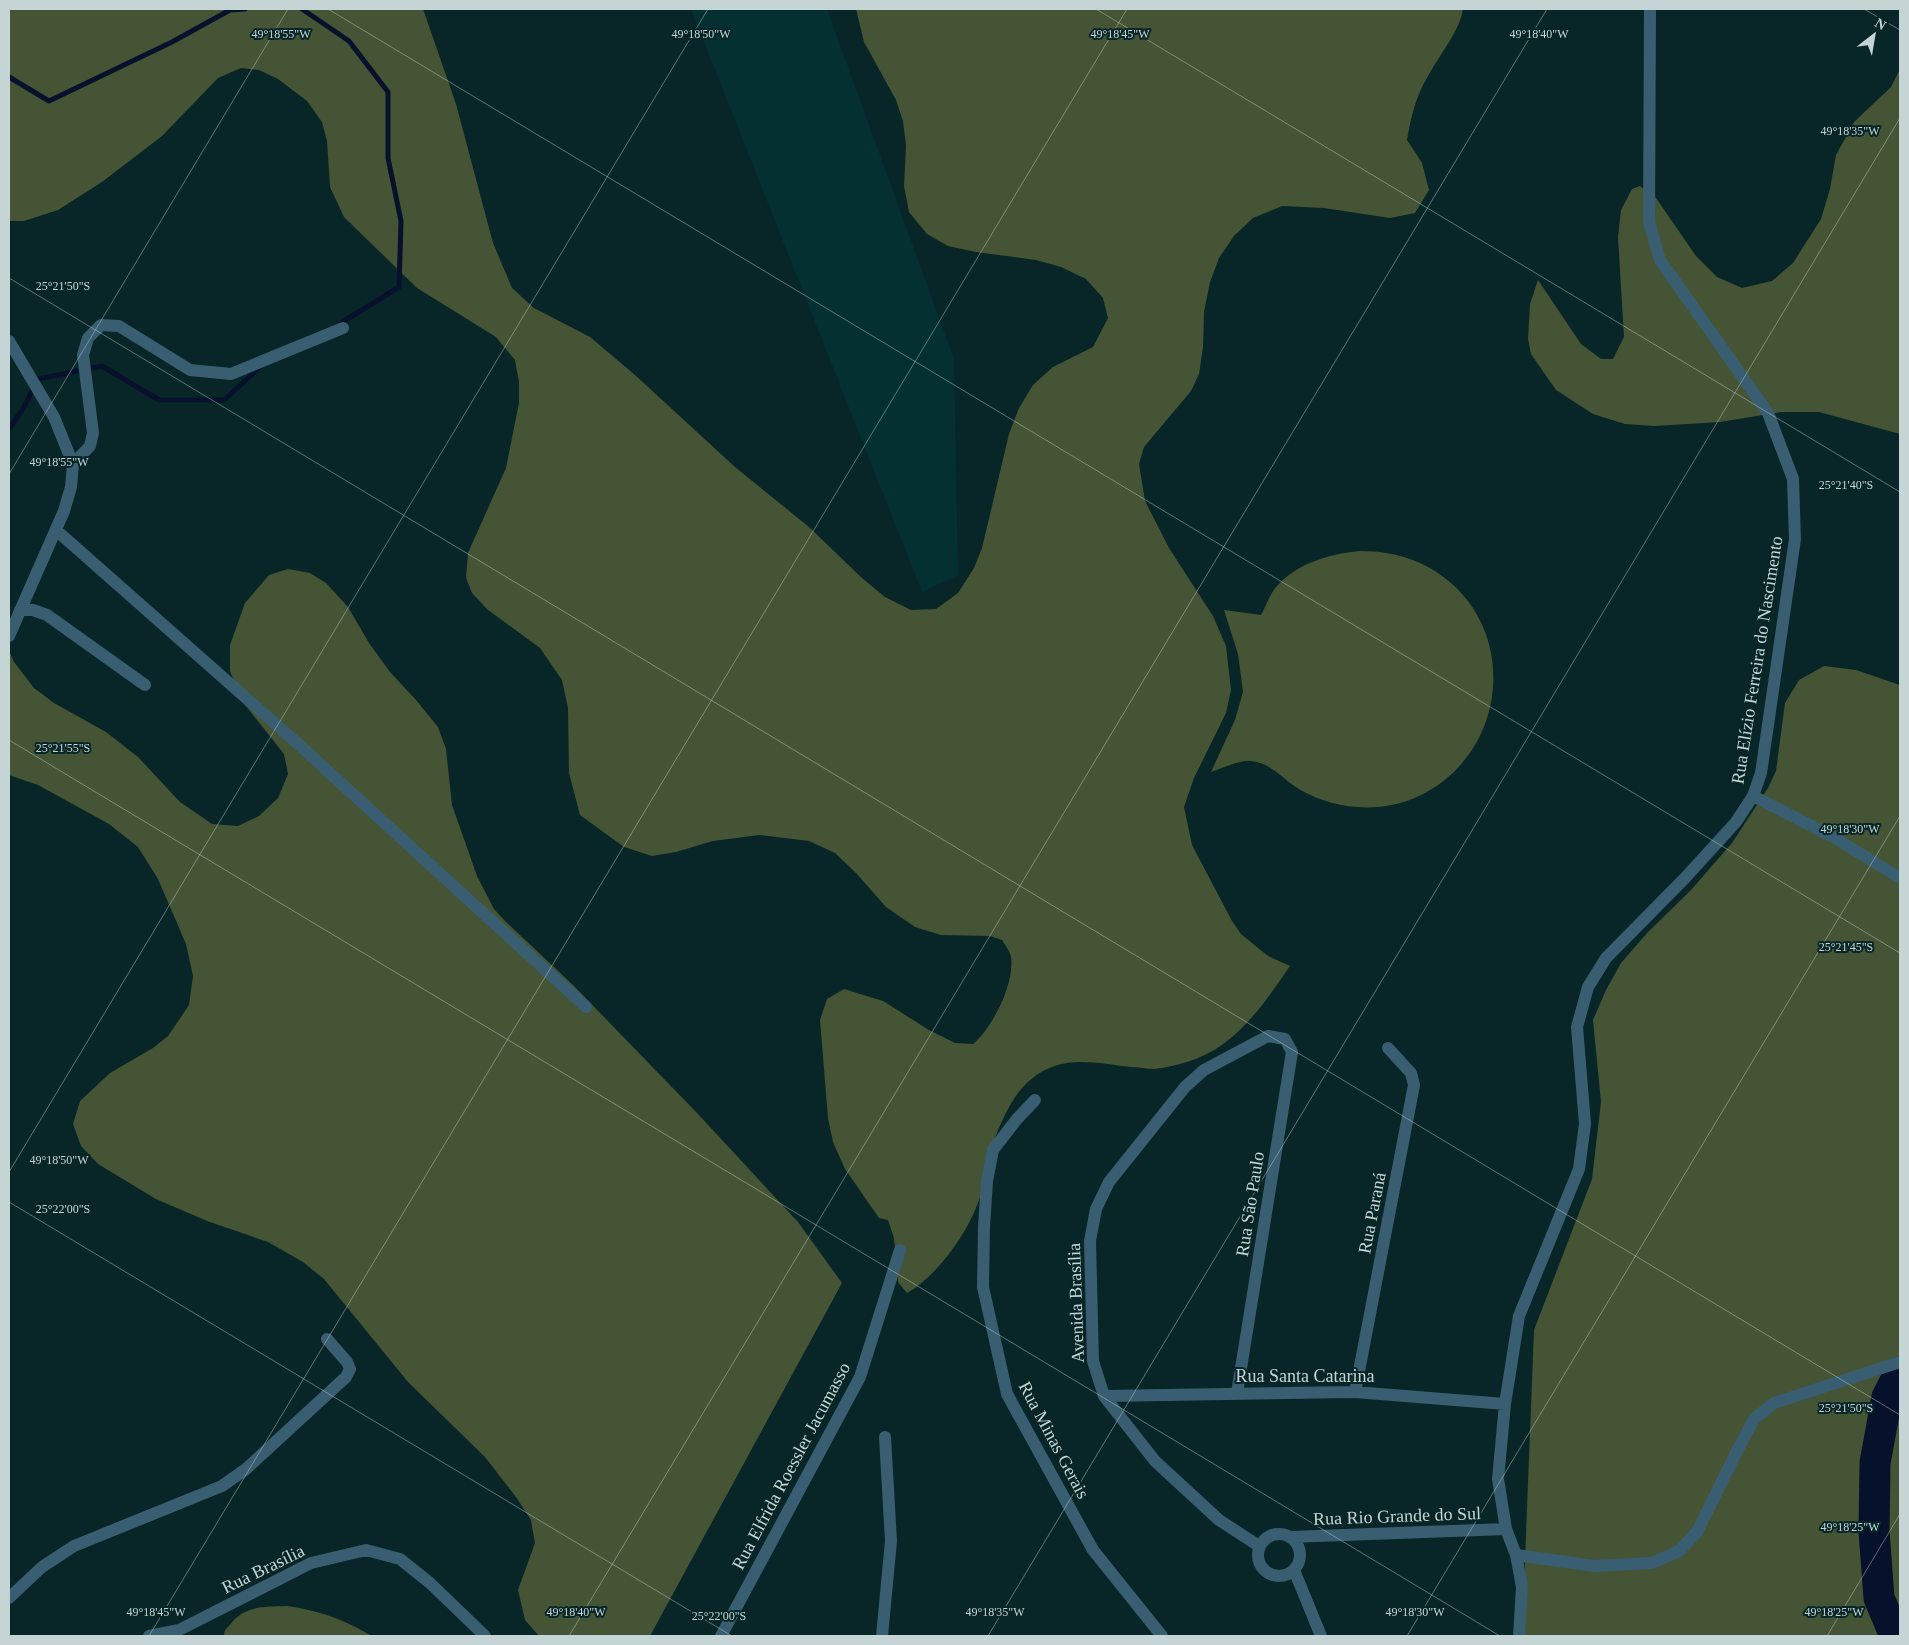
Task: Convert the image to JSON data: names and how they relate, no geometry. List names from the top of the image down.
{
  "streets": {
    "street": [
      "Rua Elízio Ferreira do Nascimento",
      "Rua São Paulo",
      "Rua Paraná",
      "Avenida Brasília",
      "Rua Santa Catarina",
      "Rua Minas Gerais",
      "Rua Elfrida Roessler Jacumasso",
      "Rua Rio Grande do Sul",
      "Rua Brasília"
    ]
  },
  "crossings": [
    ["Rua Elízio Ferreira do Nascimento", "Rua Santa Catarina"],
    ["Rua Elízio Ferreira do Nascimento", "Rua Rio Grande do Sul"],
    ["Rua São Paulo", "Avenida Brasília"],
    ["Rua São Paulo", "Rua Santa Catarina"],
    ["Rua Paraná", "Rua Santa Catarina"],
    ["Avenida Brasília", "Rua Santa Catarina"],
    ["Avenida Brasília", "Rua Rio Grande do Sul"]
  ],
  "north": "top right",
  "coordinates": [
    "49°18'40\"W",
    "49°18'55\"W",
    "49°18'50\"W",
    "49°18'45\"W",
    "49°18'35\"W",
    "25°21'50\"S",
    "25°21'40\"S",
    "25°21'55\"S",
    "49°18'30\"W",
    "25°21'45\"S",
    "25°22'00\"S",
    "49°18'25\"W"
  ]
}
